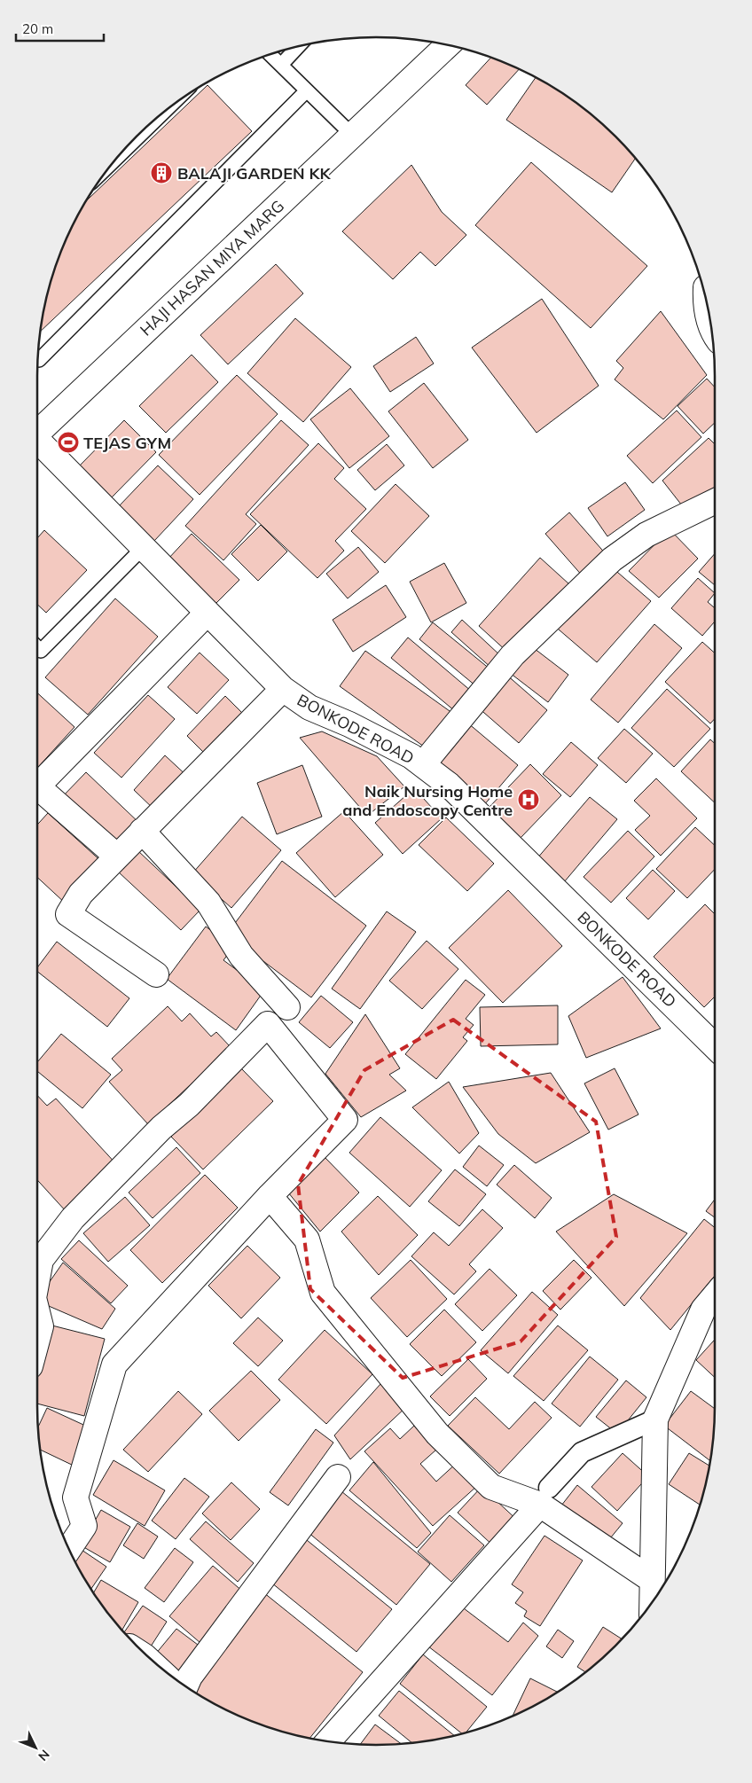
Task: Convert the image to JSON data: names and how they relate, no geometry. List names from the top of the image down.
{
  "streets": {
    "street": ["HAJI HASAN MIYA MARG", "BONKODE ROAD"]
  },
  "places": {
    "building": ["BALAJI GARDEN KK"],
    "sports": ["TEJAS GYM"],
    "hospital": ["Naik Nursing Home and Endoscopy Centre"]
  },
  "scale_bar": "20 m",
  "north": "bottom right"
}
